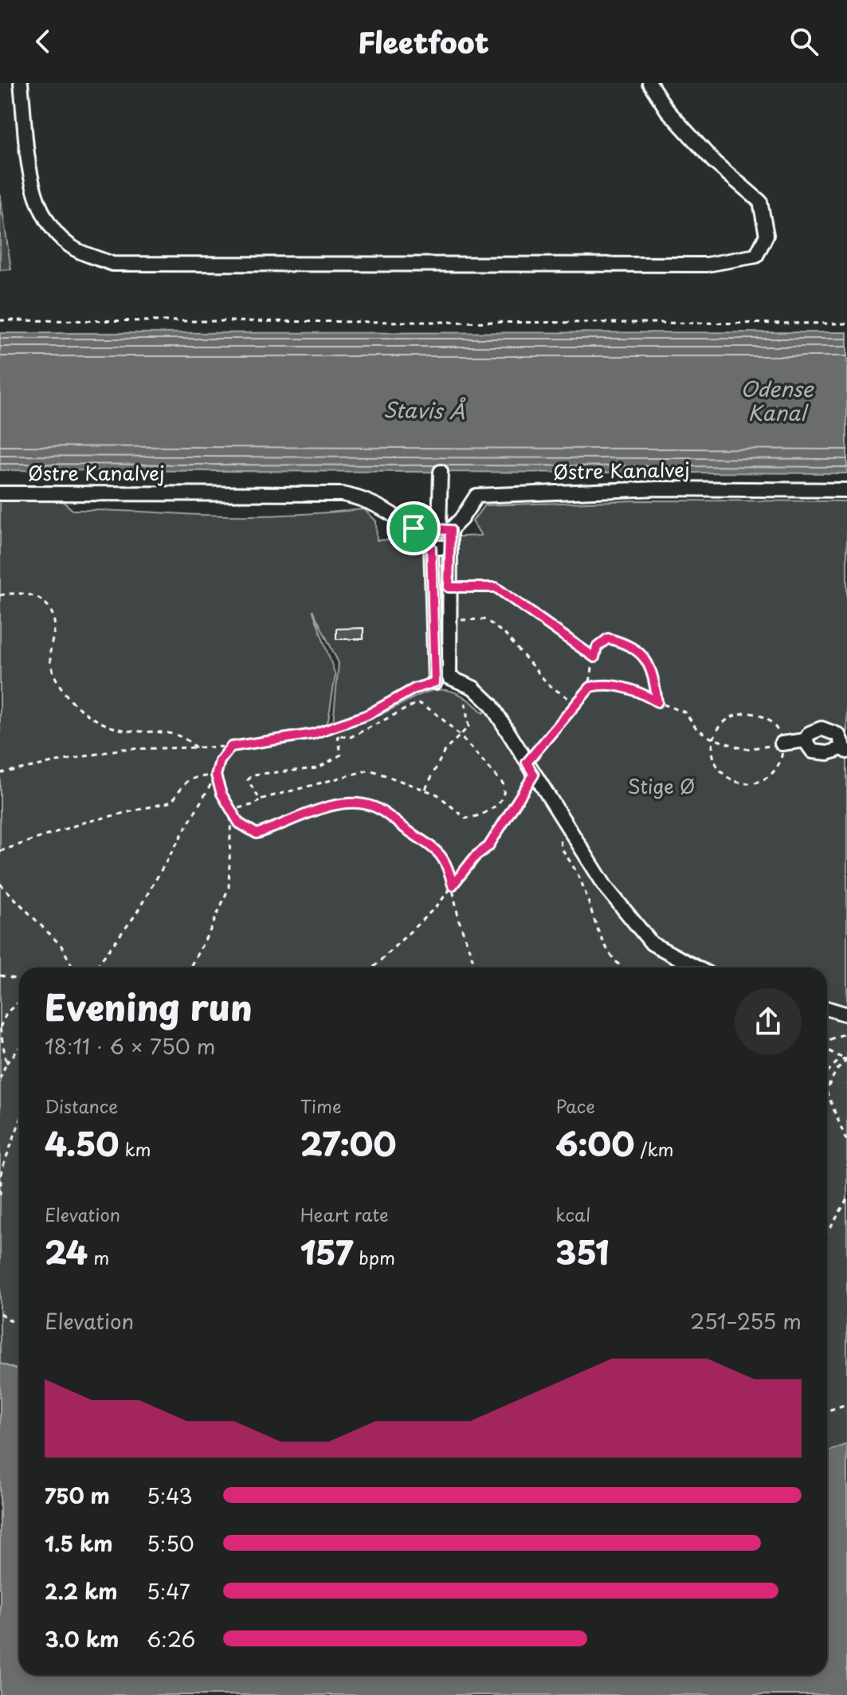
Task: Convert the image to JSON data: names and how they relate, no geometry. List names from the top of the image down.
{
  "streets": {
    "street": ["Østre Kanalvej"]
  },
  "water": ["Odense Kanal", "Stavis Å"],
  "parks": ["Stige Ø"],
  "page": {
    "header": "Fleetfoot",
    "heading": ["Evening run", "18:11 · 6 × 750 m"],
    "stats": [
      ["Distance", "4.50 km"],
      ["Time", "27:00"],
      ["Pace", "6:00 /km"],
      ["Elevation", "24 m"],
      ["Heart rate", "157 bpm"],
      ["kcal", "351"]
    ],
    "chart": ["Elevation", "251–255 m"],
    "list": [
      {
        "name": "750 m",
        "note": "5:43"
      },
      {
        "name": "1.5 km",
        "note": "5:50"
      },
      {
        "name": "2.2 km",
        "note": "5:47"
      },
      {
        "name": "3.0 km",
        "note": "6:26"
      }
    ]
  }
}
